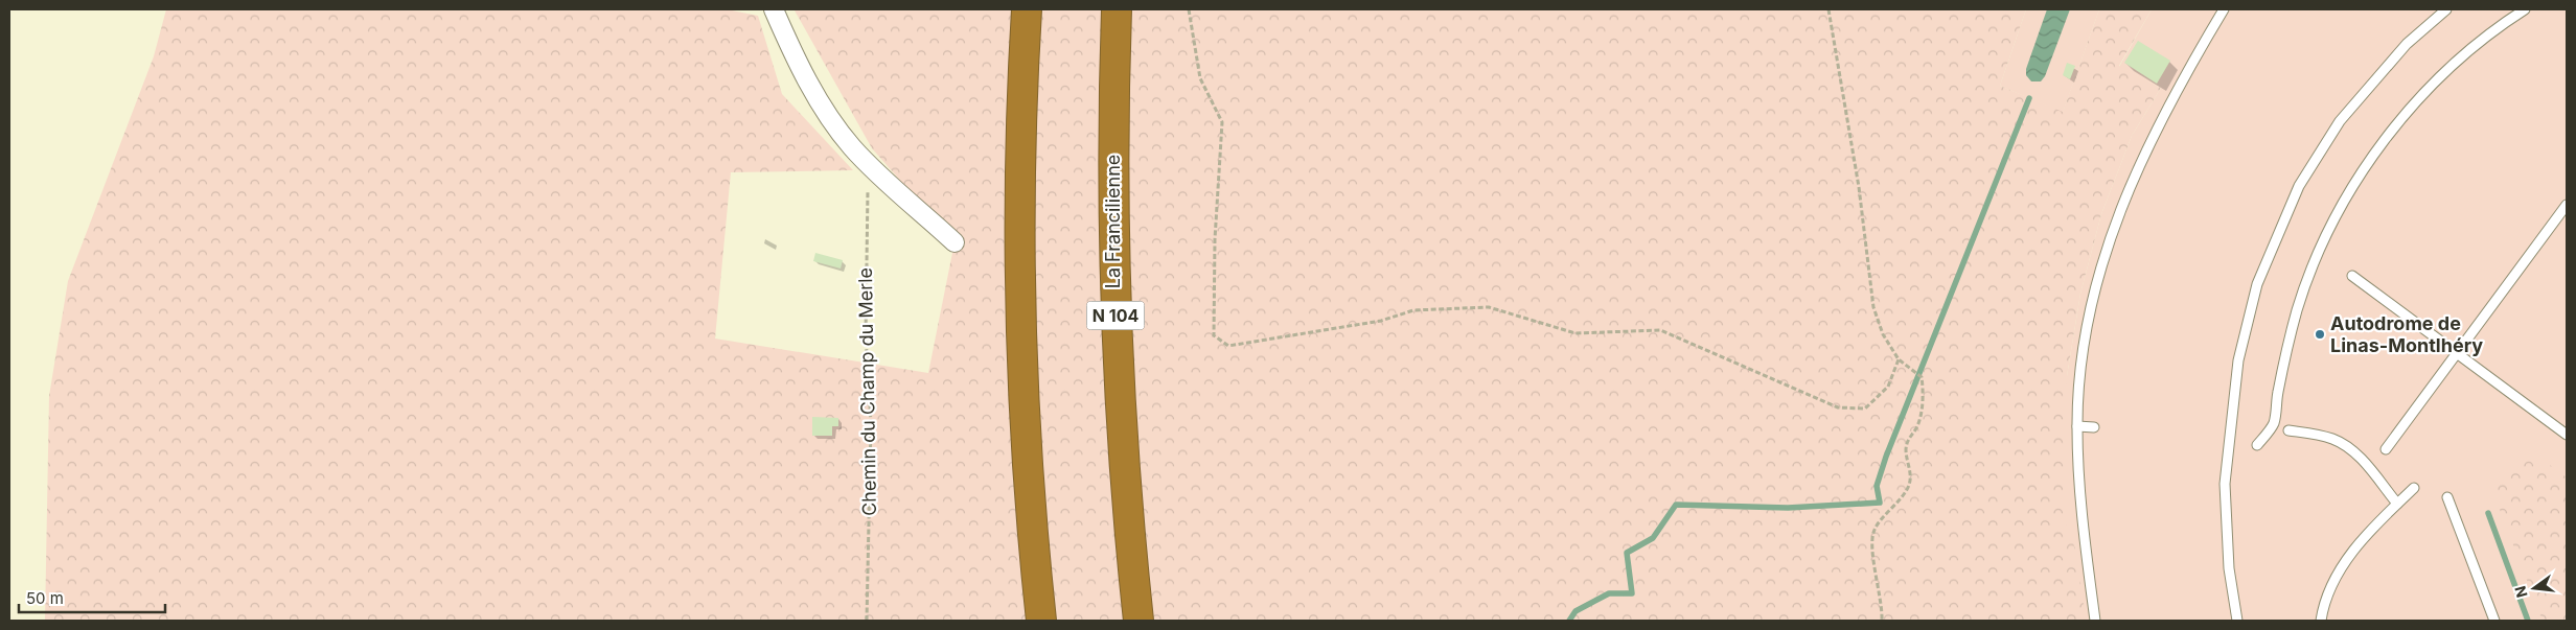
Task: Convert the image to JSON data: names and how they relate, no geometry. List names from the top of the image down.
{
  "streets": {
    "highway": ["La Francilienne", "N 104"],
    "path": ["Chemin du Champ du Merle"]
  },
  "places": ["Autodrome de Linas-Montlhéry"],
  "scale_bar": "50 m",
  "north": "left"
}
